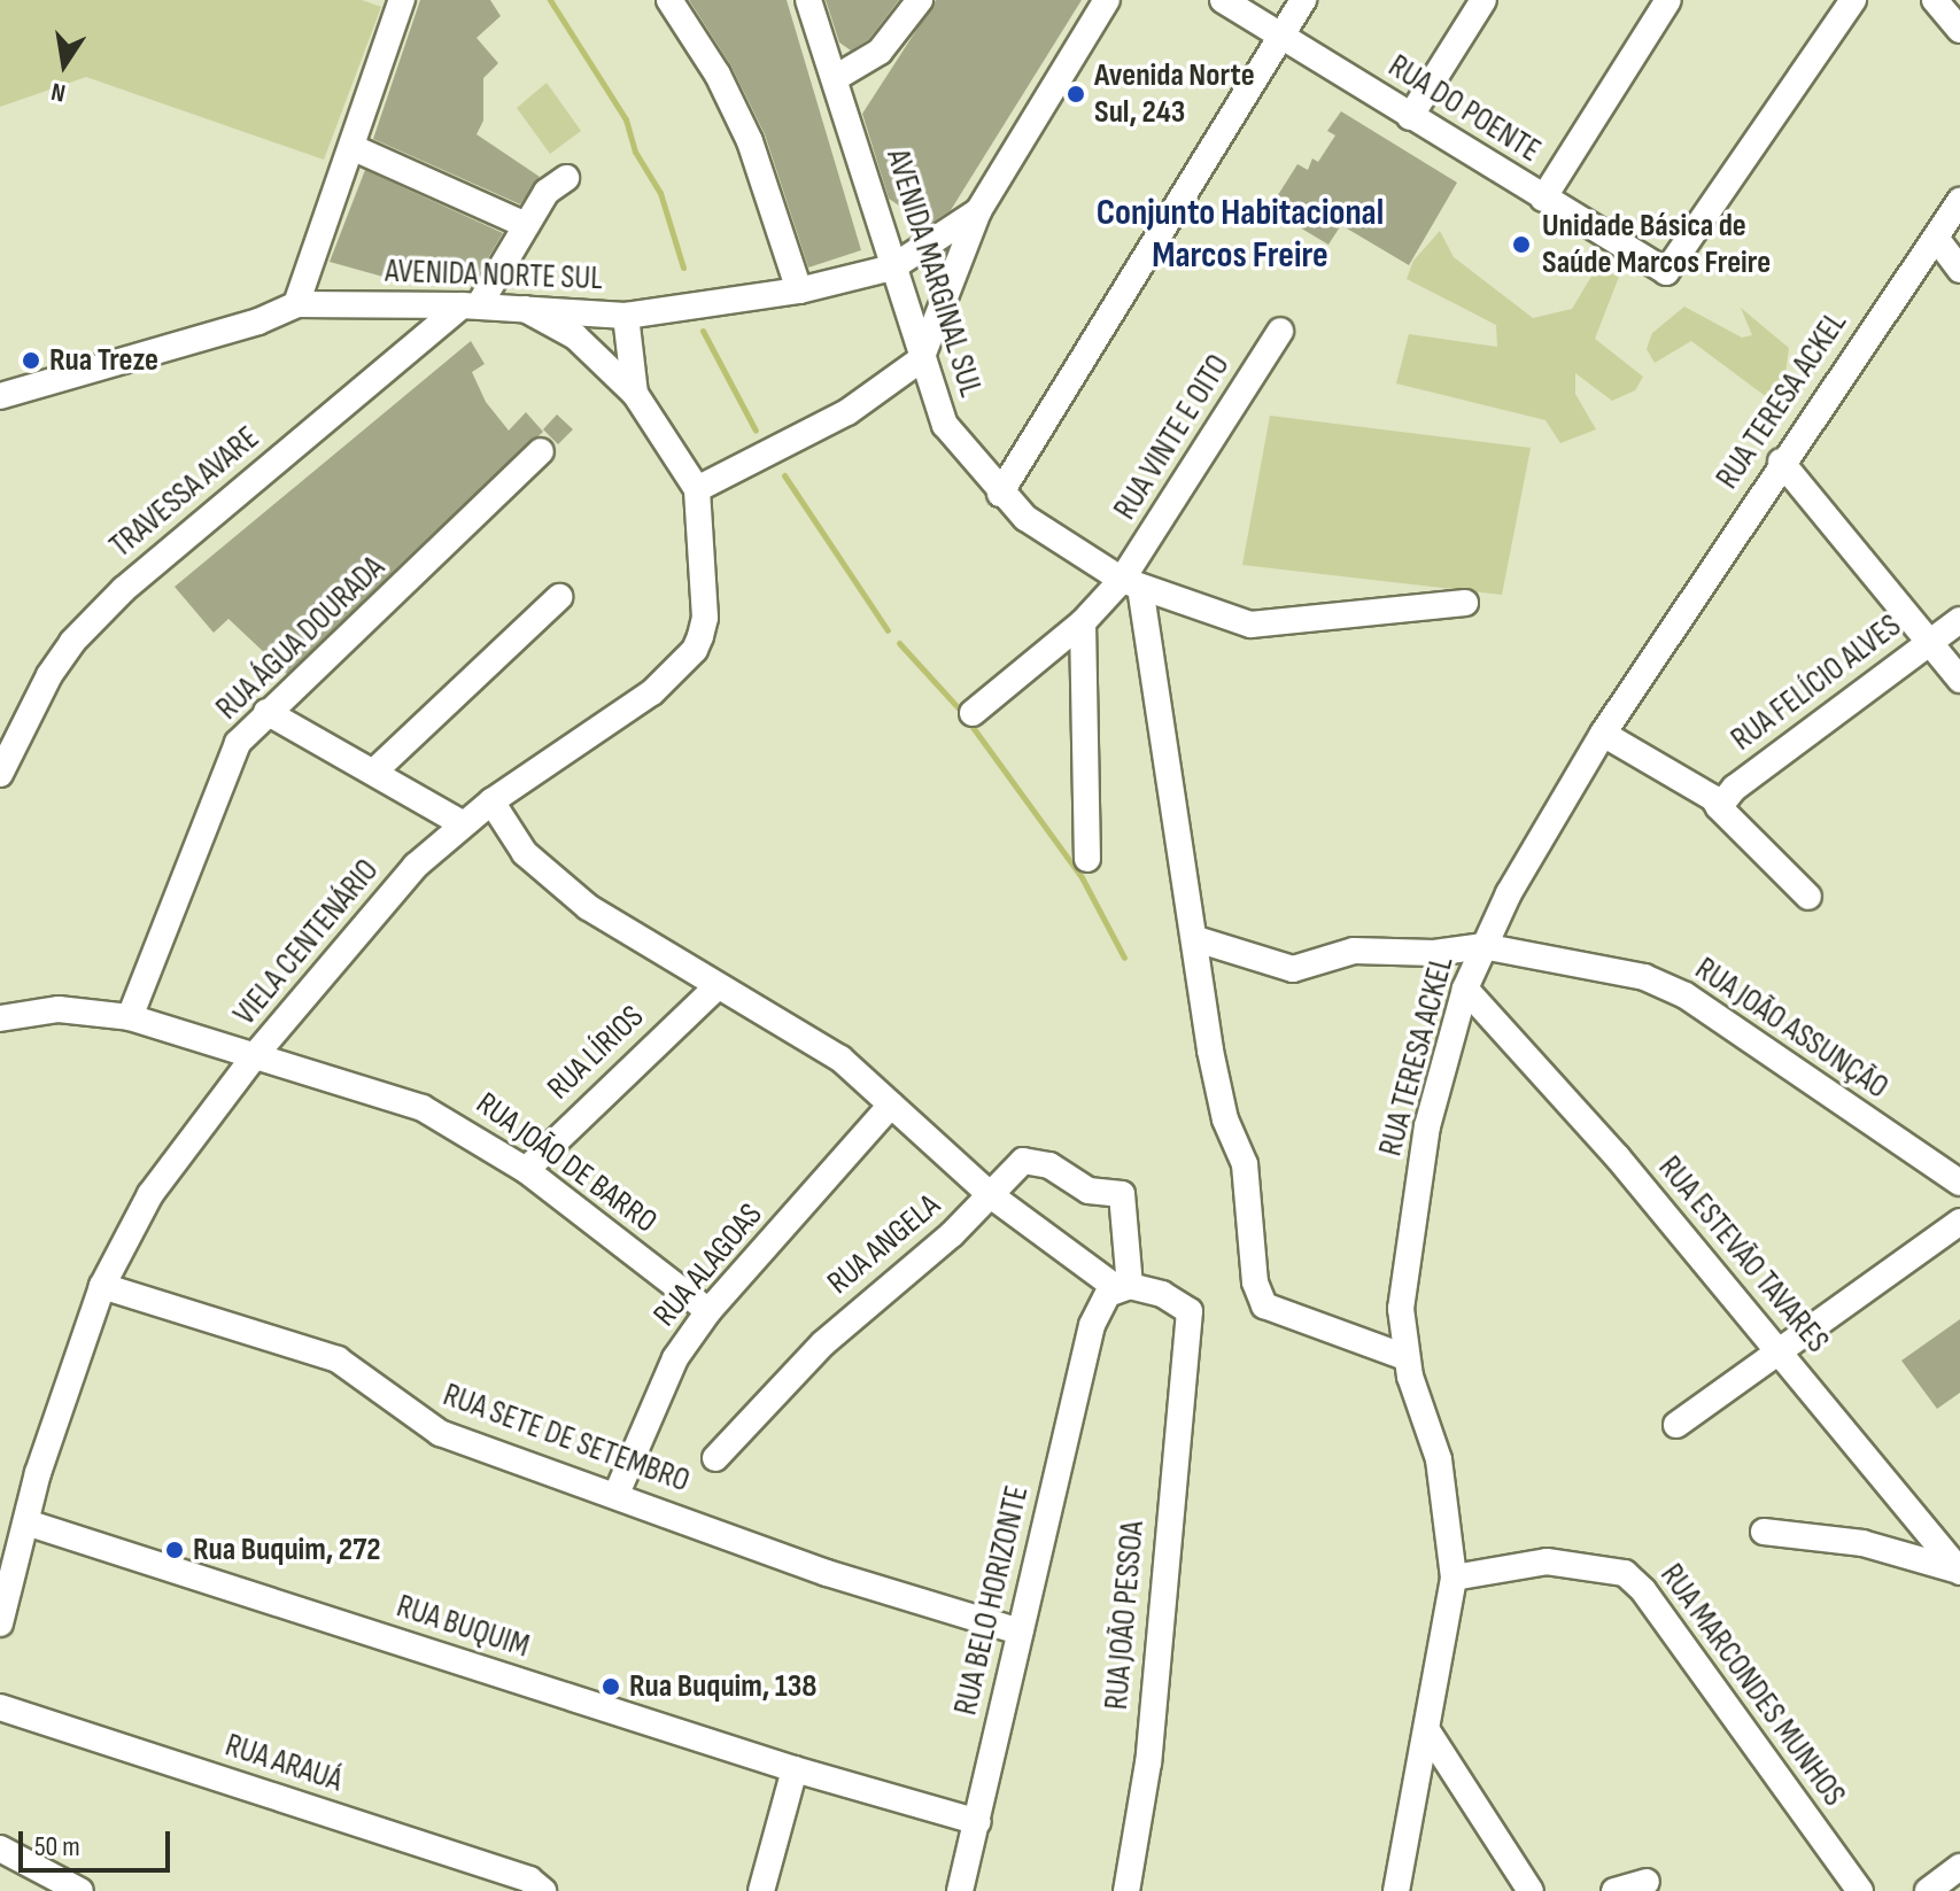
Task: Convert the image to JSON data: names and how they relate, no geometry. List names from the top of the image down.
{
  "streets": {
    "street": [
      "RUA DO POENTE",
      "AVENIDA MARGINAL SUL",
      "AVENIDA NORTE SUL",
      "RUA TERESA ACKEL",
      "RUA VINTE E OITO",
      "TRAVESSA AVARE",
      "RUA ÁGUA DOURADA",
      "RUA FELÍCIO ALVES",
      "VIELA CENTENÁRIO",
      "RUA JOÃO ASSUNÇÃO",
      "RUA LÍRIOS",
      "RUA JOÃO DE BARRO",
      "RUA ANGELA",
      "RUA ESTEVÃO TAVARES",
      "RUA ALAGOAS",
      "RUA SETE DE SETEMBRO",
      "RUA BELO HORIZONTE",
      "RUA JOÃO PESSOA",
      "RUA BUQUIM",
      "RUA MARCONDES MUNHOS",
      "RUA ARAUÁ"
    ]
  },
  "crossings": [
    ["AVENIDA MARGINAL SUL", "AVENIDA NORTE SUL"],
    ["AVENIDA MARGINAL SUL", "RUA VINTE E OITO"],
    ["AVENIDA NORTE SUL", "TRAVESSA AVARE"],
    ["RUA TERESA ACKEL", "RUA JOÃO ASSUNÇÃO"],
    ["RUA TERESA ACKEL", "RUA ESTEVÃO TAVARES"],
    ["RUA TERESA ACKEL", "RUA MARCONDES MUNHOS"],
    ["RUA ÁGUA DOURADA", "RUA JOÃO DE BARRO"],
    ["VIELA CENTENÁRIO", "RUA JOÃO DE BARRO"],
    ["VIELA CENTENÁRIO", "RUA SETE DE SETEMBRO"],
    ["VIELA CENTENÁRIO", "RUA BUQUIM"],
    ["RUA LÍRIOS", "RUA JOÃO DE BARRO"],
    ["RUA JOÃO DE BARRO", "RUA ALAGOAS"],
    ["RUA ANGELA", "RUA BELO HORIZONTE"],
    ["RUA ANGELA", "RUA JOÃO PESSOA"],
    ["RUA ALAGOAS", "RUA SETE DE SETEMBRO"],
    ["RUA SETE DE SETEMBRO", "RUA BELO HORIZONTE"],
    ["RUA BELO HORIZONTE", "RUA JOÃO PESSOA"],
    ["RUA BELO HORIZONTE", "RUA BUQUIM"]
  ],
  "districts": ["Conjunto Habitacional Marcos Freire"],
  "places": [
    "Avenida Norte Sul, 243",
    "Unidade Básica de Saúde Marcos Freire",
    "Rua Treze",
    "Rua Buquim, 272",
    "Rua Buquim, 138"
  ],
  "scale_bar": "50 m",
  "north": "bottom"
}
